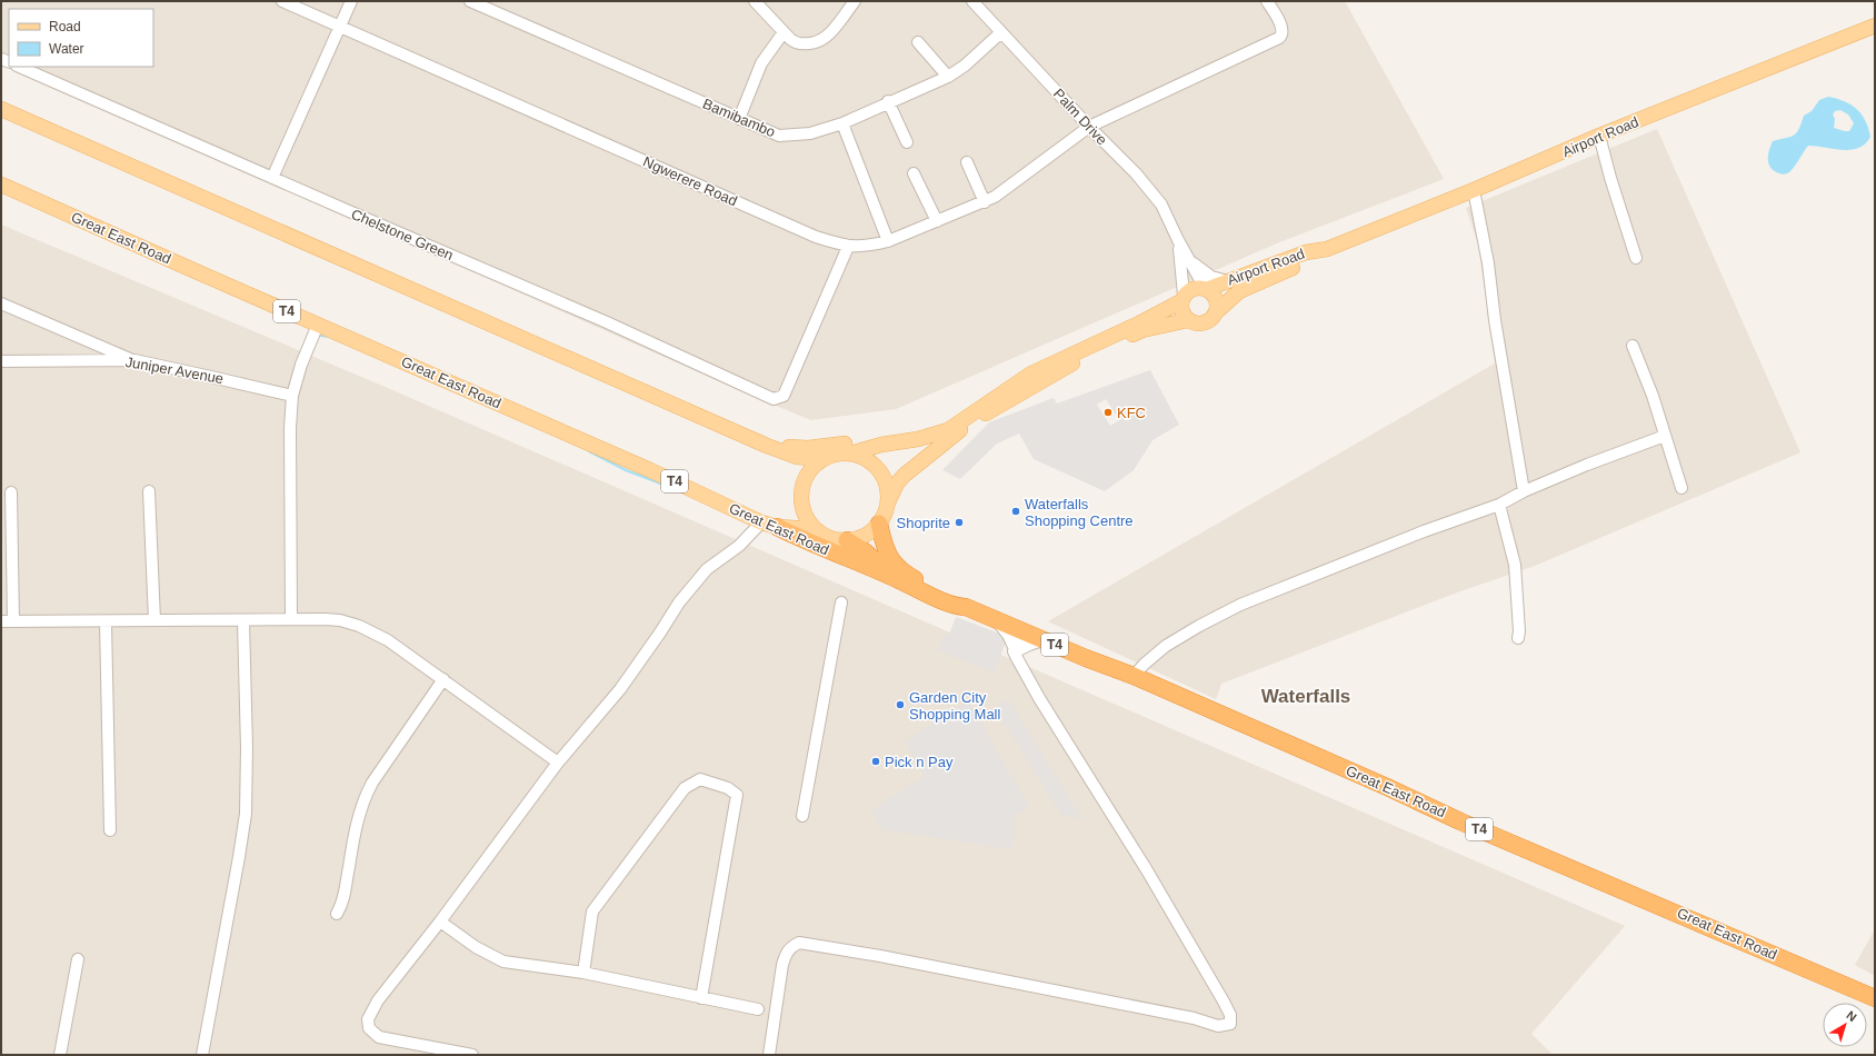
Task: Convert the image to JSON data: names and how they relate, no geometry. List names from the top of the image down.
{
  "streets": {
    "highway": ["Great East Road", "T4"],
    "main road": ["Airport Road"],
    "street": [
      "Palm Drive",
      "Bamibambo",
      "Ngwerere Road",
      "Chelstone Green",
      "Juniper Avenue"
    ]
  },
  "crossings": [
    ["Palm Drive", "Bamibambo"],
    ["Palm Drive", "Airport Road"],
    ["Palm Drive", "Ngwerere Road"],
    ["Ngwerere Road", "Chelstone Green"],
    ["Great East Road", "T4"]
  ],
  "districts": ["Waterfalls"],
  "places": [
    "KFC",
    "Waterfalls Shopping Centre",
    "Shoprite",
    "Garden City Shopping Mall",
    "Pick n Pay"
  ],
  "legend": ["Road", "Water"],
  "north": "top right"
}
